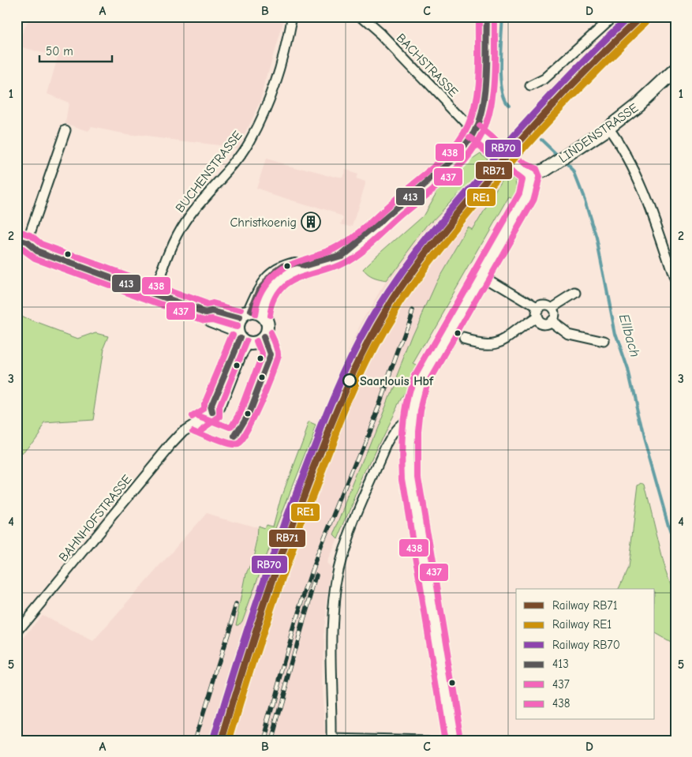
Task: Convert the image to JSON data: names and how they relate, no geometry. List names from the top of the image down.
{
  "streets": {
    "street": [
      "BACHSTRASSE",
      "LINDENSTRASSE",
      "BUCHENSTRASSE",
      "BAHNHOFSTRASSE"
    ]
  },
  "water": ["Ellbach"],
  "places": {
    "building": ["Christkoenig"],
    "other": ["Saarlouis Hbf"]
  },
  "lines": [
    "rail line RB71",
    "rail line RB70",
    "transit line 413",
    "transit line 437",
    "transit line 438",
    "rail line RE1"
  ],
  "legend": [
    "Railway RB71",
    "Railway RE1",
    "Railway RB70",
    "413",
    "437",
    "438"
  ],
  "scale_bar": "50 m",
  "grid": {
    "columns": [
      "A",
      "B",
      "C",
      "D"
    ],
    "rows": [
      "1",
      "2",
      "3",
      "4",
      "5"
    ]
  }
}
